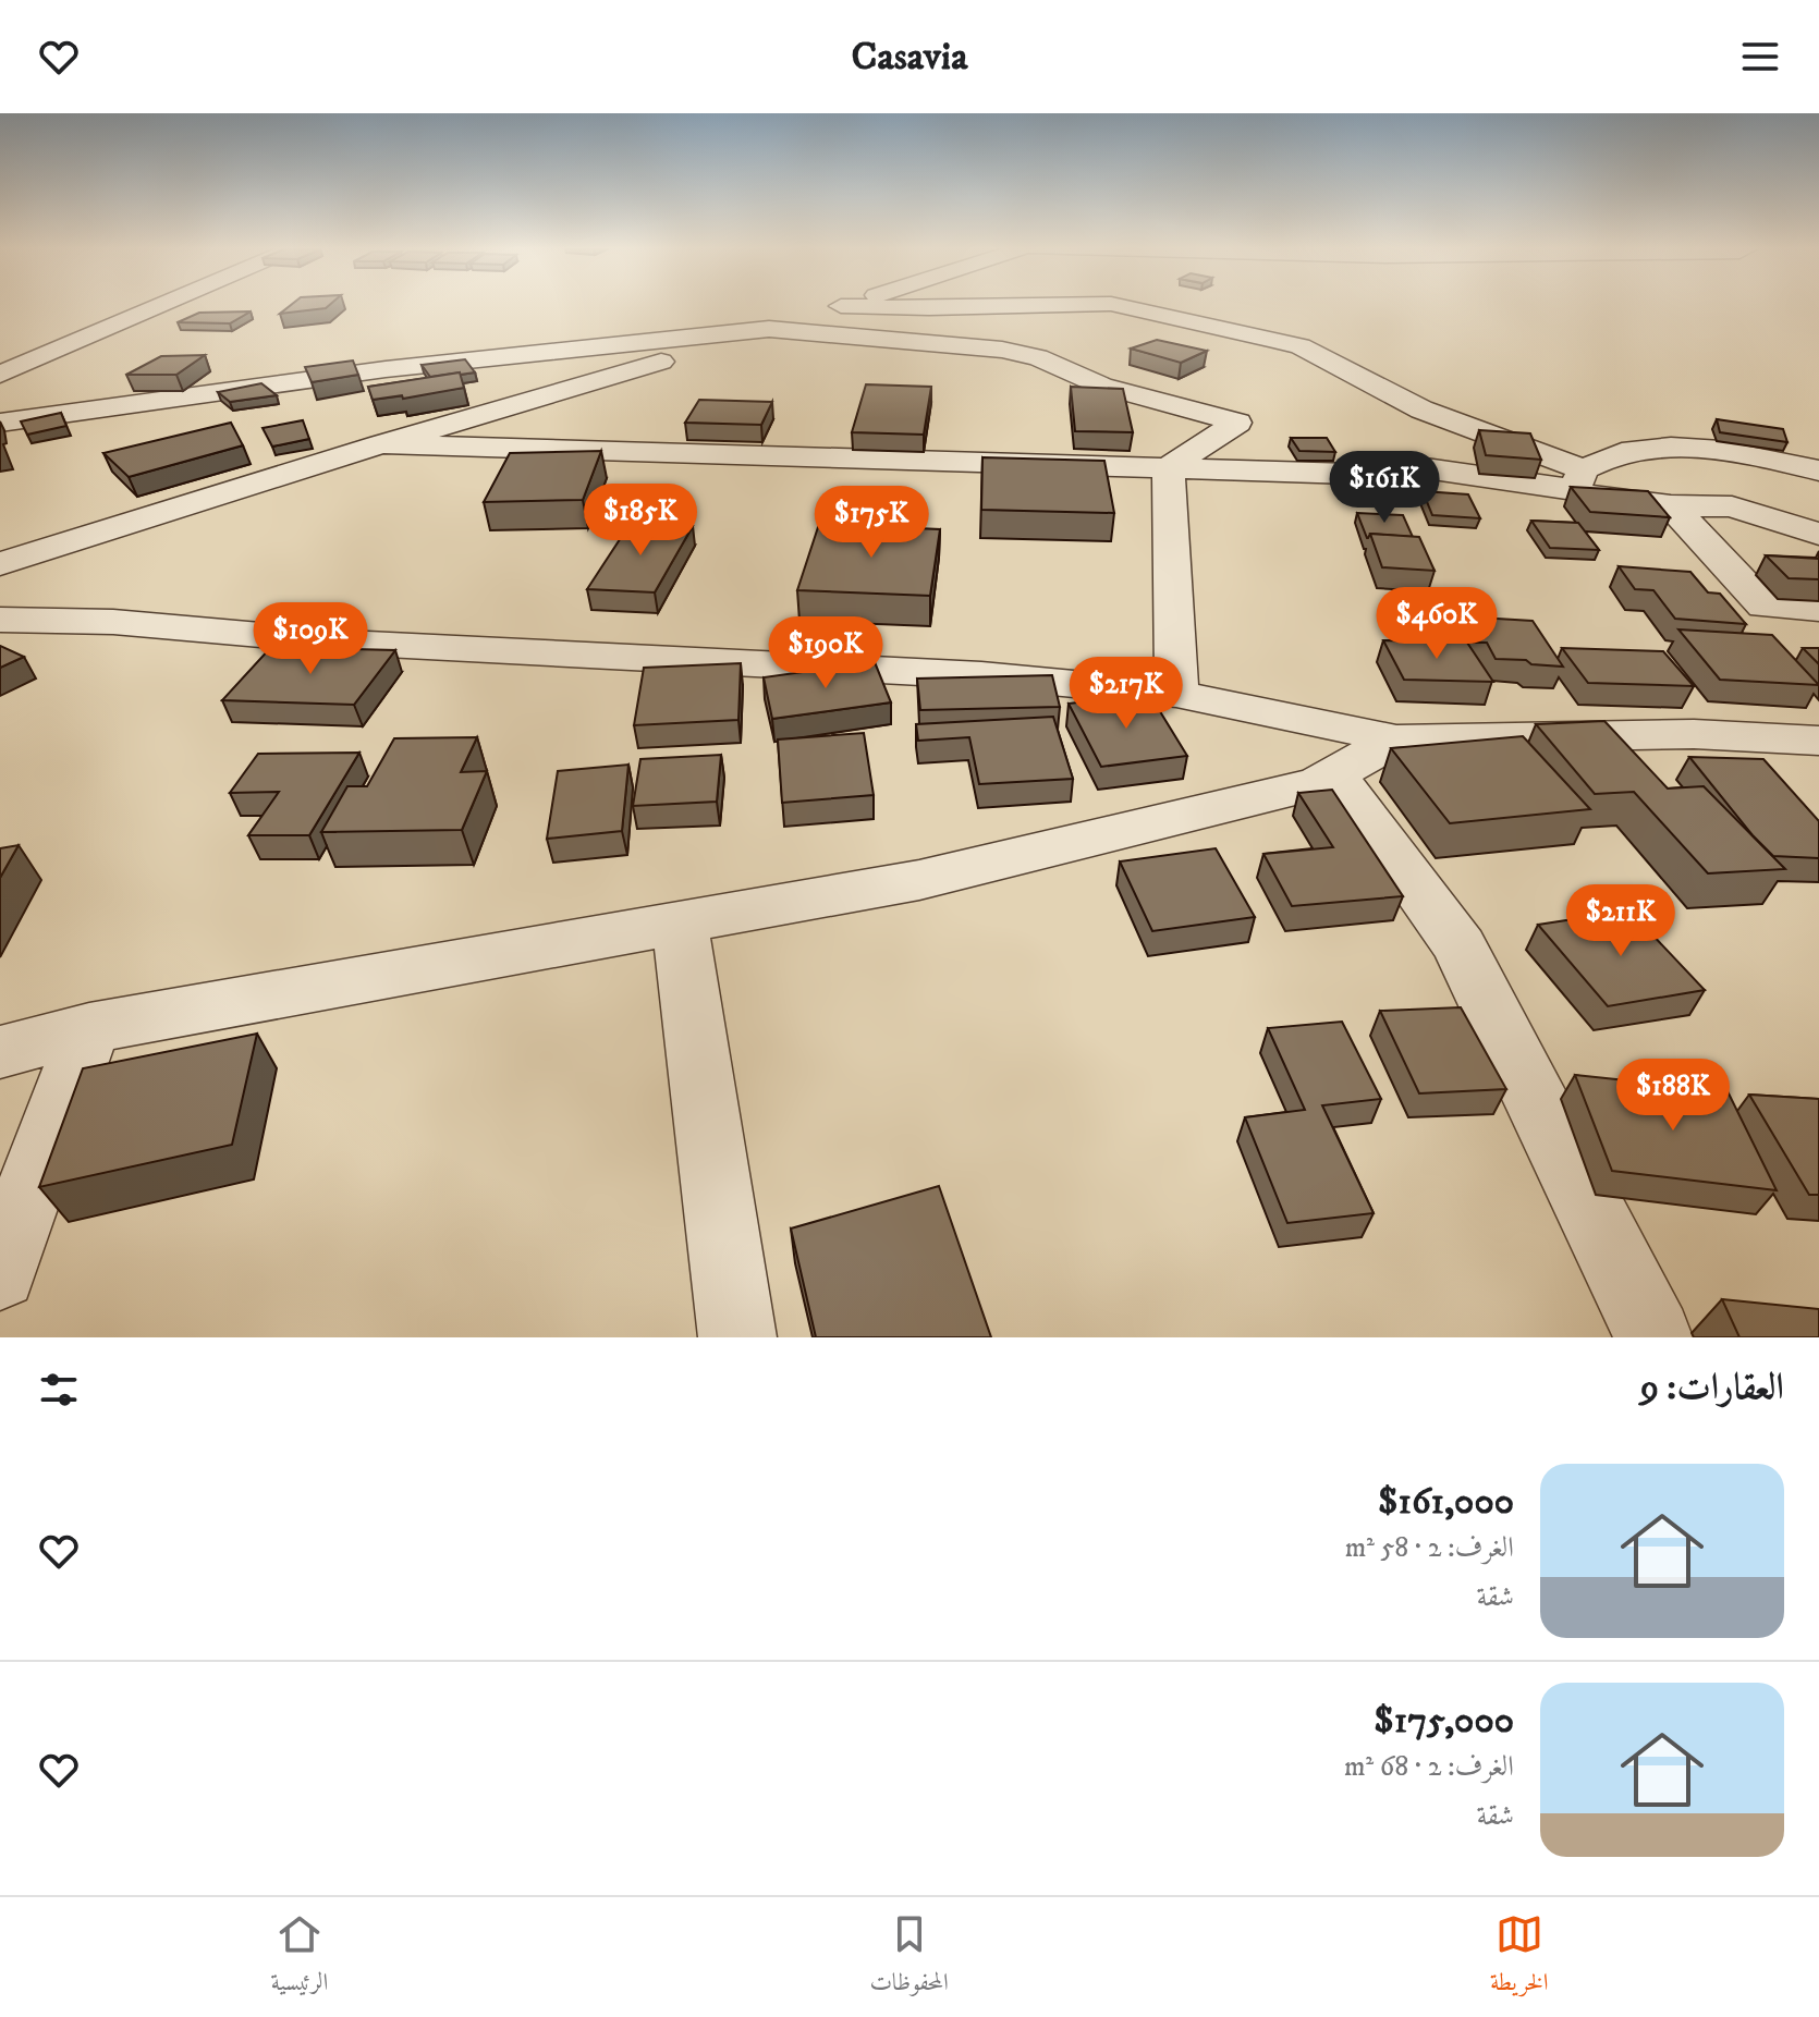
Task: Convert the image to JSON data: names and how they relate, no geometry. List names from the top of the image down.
{
  "page": {
    "header": "Casavia",
    "price": [
      "$161K",
      "$185K",
      "$175K",
      "$460K",
      "$109K",
      "$190K",
      "$217K",
      "$211K",
      "$188K"
    ],
    "heading": "العقارات: 9",
    "list": [
      {
        "name": "$161,000",
        "note": "الغرف: 2 · 58 m² · شقة"
      },
      {
        "name": "$175,000",
        "note": "الغرف: 2 · 68 m² · شقة"
      }
    ],
    "tabs": ["الخريطة", "المحفوظات", "الرئيسية"]
  }
}
